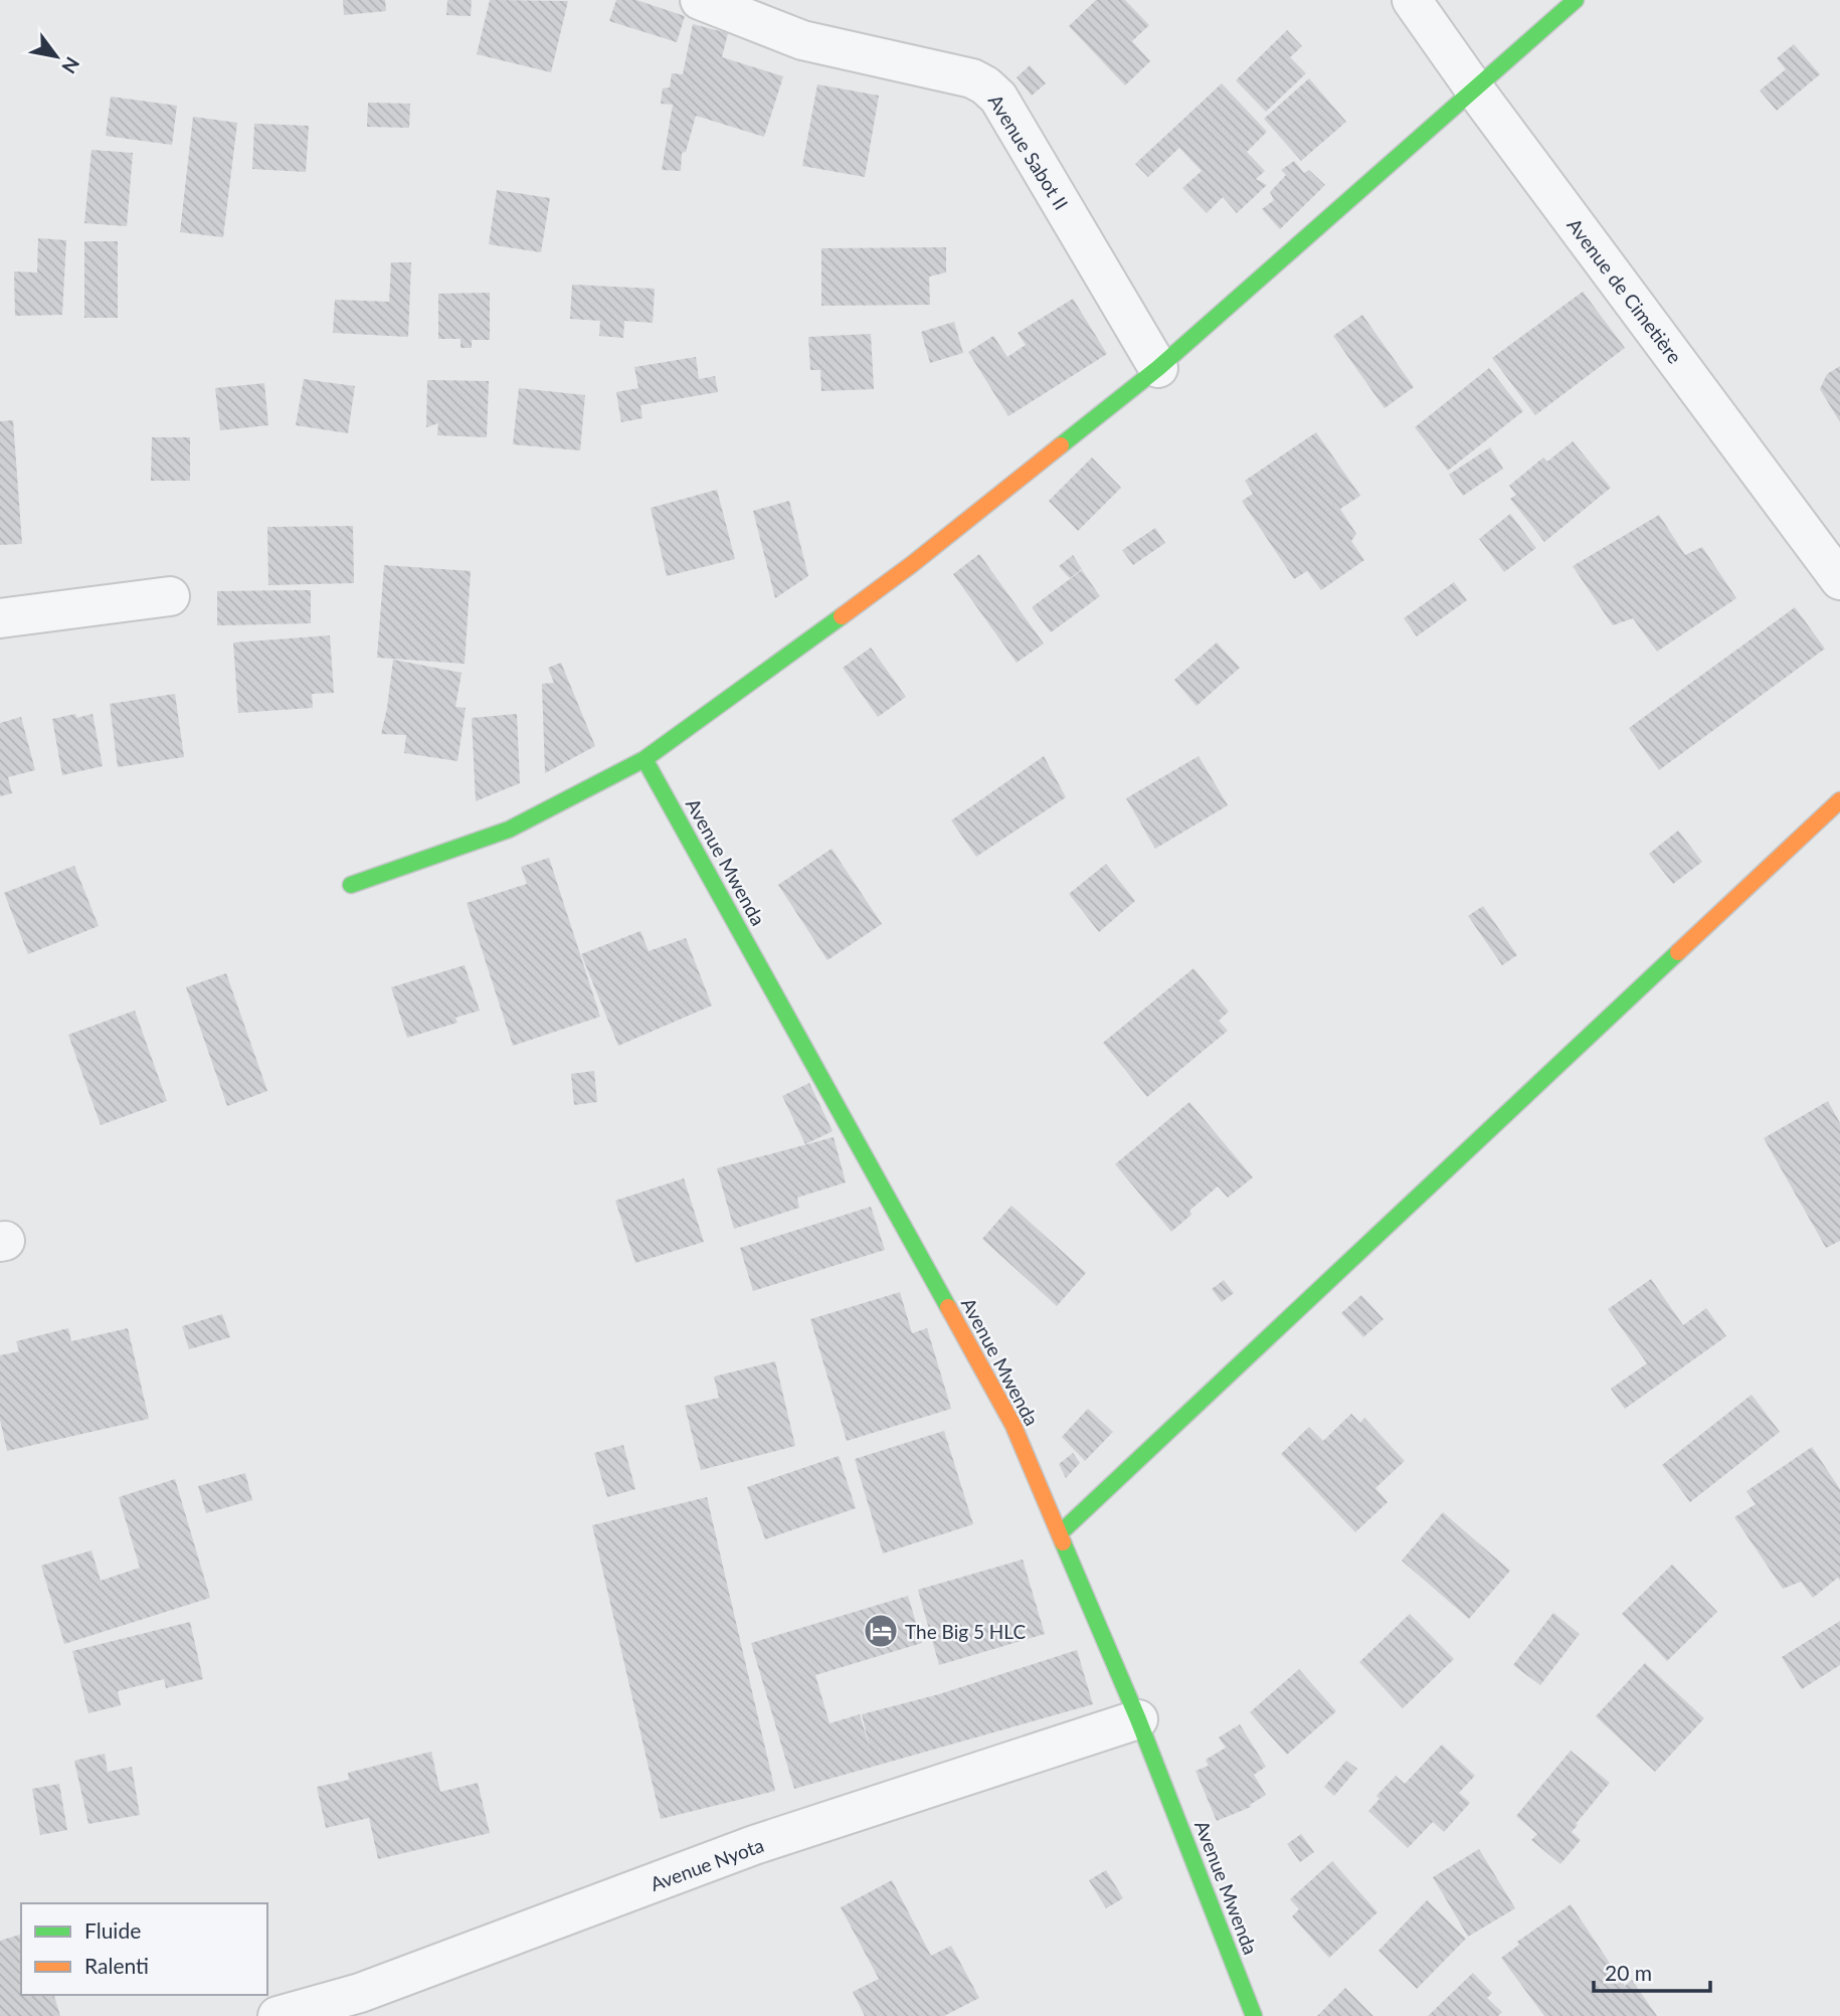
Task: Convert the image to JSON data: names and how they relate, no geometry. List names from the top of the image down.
{
  "streets": {
    "street": [
      "Avenue Sabot II",
      "Avenue de Cimetière",
      "Avenue Mwenda",
      "Avenue Nyota"
    ]
  },
  "crossings": [
    ["Avenue Mwenda", "Avenue Nyota"]
  ],
  "places": {
    "hotel": ["The Big 5 HLC"]
  },
  "legend": ["Fluide", "Ralenti"],
  "scale_bar": "20 m",
  "north": "bottom right"
}
